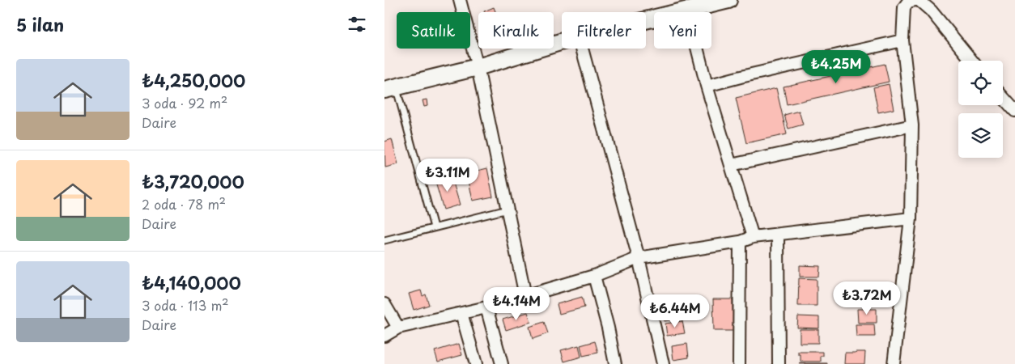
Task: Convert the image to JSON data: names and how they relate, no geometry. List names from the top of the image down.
{
  "page": {
    "heading": "5 ilan",
    "chip": [
      "Satılık",
      "Kiralık",
      "Filtreler",
      "Yeni"
    ],
    "list": [
      {
        "name": "₺4,250,000",
        "note": "3 oda · 92 m² · Daire"
      },
      {
        "name": "₺3,720,000",
        "note": "2 oda · 78 m² · Daire"
      },
      {
        "name": "₺4,140,000",
        "note": "3 oda · 113 m² · Daire"
      }
    ],
    "price": [
      "₺4.25M",
      "₺3.11M",
      "₺3.72M",
      "₺4.14M",
      "₺6.44M"
    ]
  }
}
